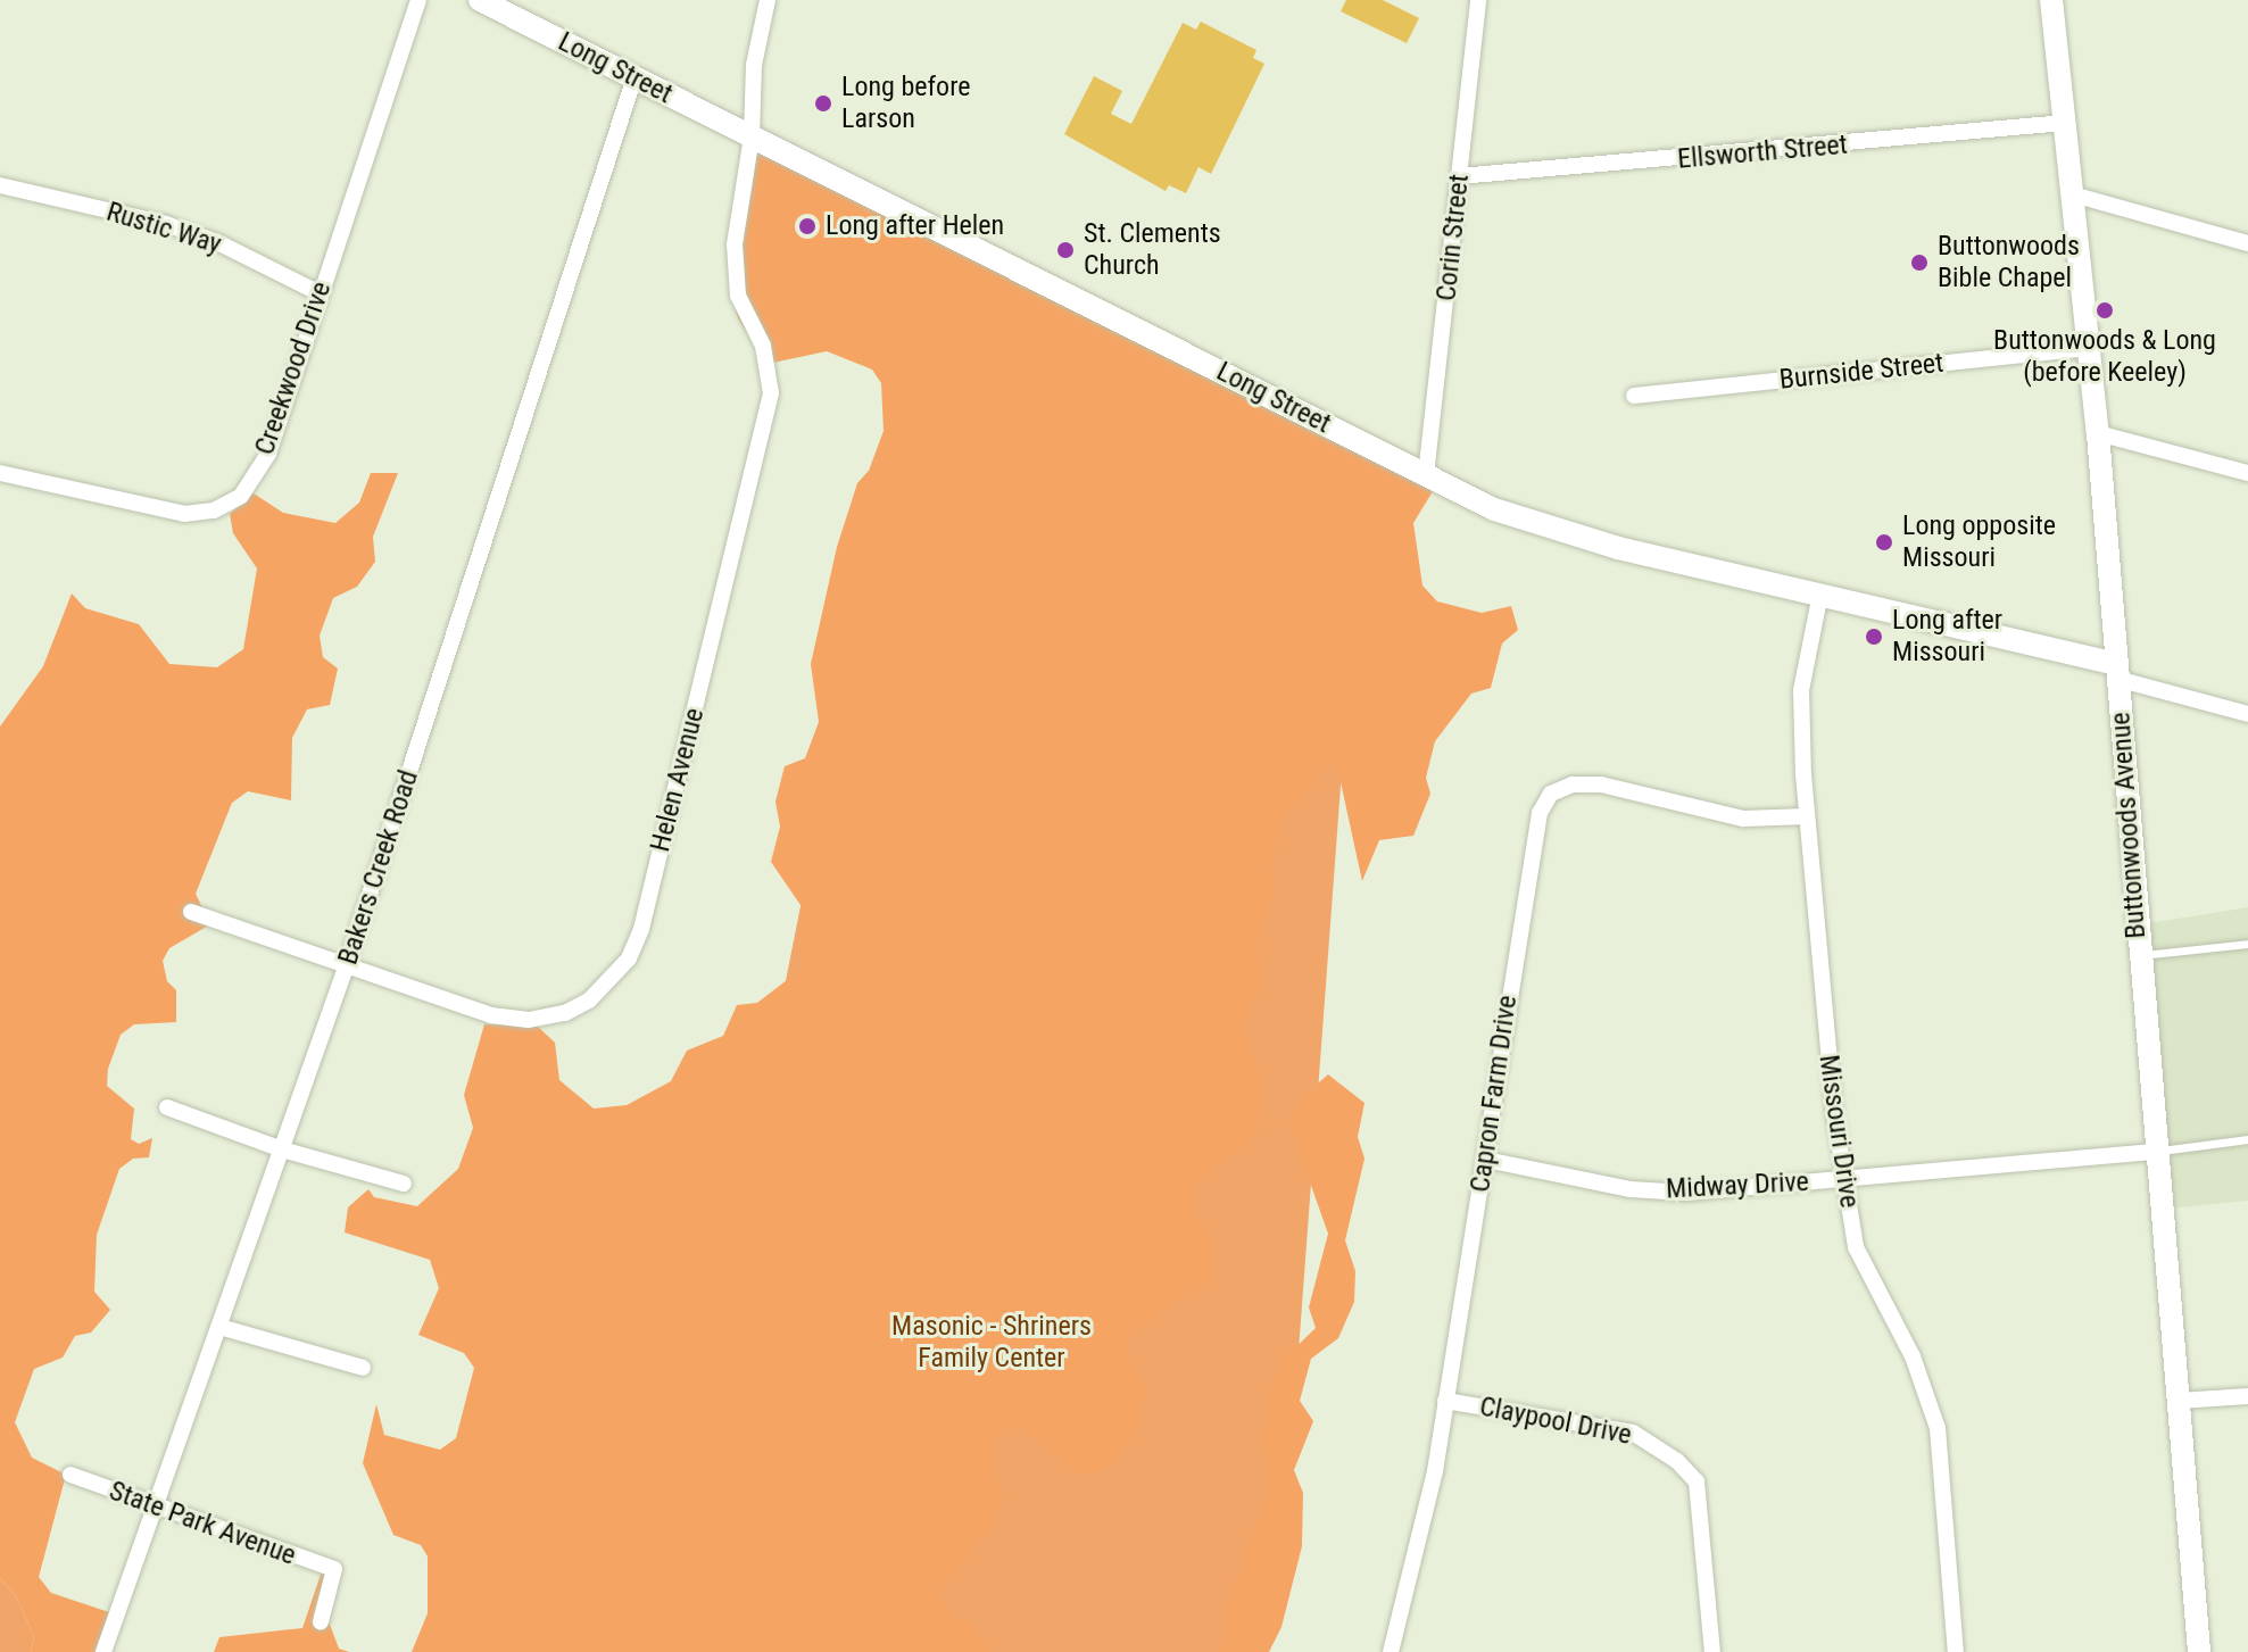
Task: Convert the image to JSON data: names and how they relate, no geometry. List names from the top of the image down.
{
  "streets": {
    "street": [
      "Long Street",
      "Ellsworth Street",
      "Rustic Way",
      "Corin Street",
      "Creekwood Drive",
      "Burnside Street",
      "Helen Avenue",
      "Buttonwoods Avenue",
      "Bakers Creek Road",
      "Capron Farm Drive",
      "Missouri Drive",
      "Midway Drive",
      "Claypool Drive",
      "State Park Avenue"
    ]
  },
  "crossings": [
    ["Long Street", "Corin Street"],
    ["Long Street", "Helen Avenue"],
    ["Long Street", "Buttonwoods Avenue"],
    ["Long Street", "Bakers Creek Road"],
    ["Long Street", "Missouri Drive"],
    ["Ellsworth Street", "Corin Street"],
    ["Ellsworth Street", "Buttonwoods Avenue"],
    ["Rustic Way", "Creekwood Drive"],
    ["Burnside Street", "Buttonwoods Avenue"],
    ["Helen Avenue", "Bakers Creek Road"],
    ["Buttonwoods Avenue", "Midway Drive"],
    ["Bakers Creek Road", "State Park Avenue"],
    ["Capron Farm Drive", "Missouri Drive"],
    ["Capron Farm Drive", "Midway Drive"],
    ["Capron Farm Drive", "Claypool Drive"],
    ["Missouri Drive", "Midway Drive"]
  ],
  "parks": ["Masonic - Shriners Family Center"],
  "places": [
    "Long before Larson",
    "Long after Helen",
    "St. Clements Church",
    "Buttonwoods Bible Chapel",
    "Buttonwoods & Long (before Keeley)",
    "Long opposite Missouri",
    "Long after Missouri"
  ]
}
